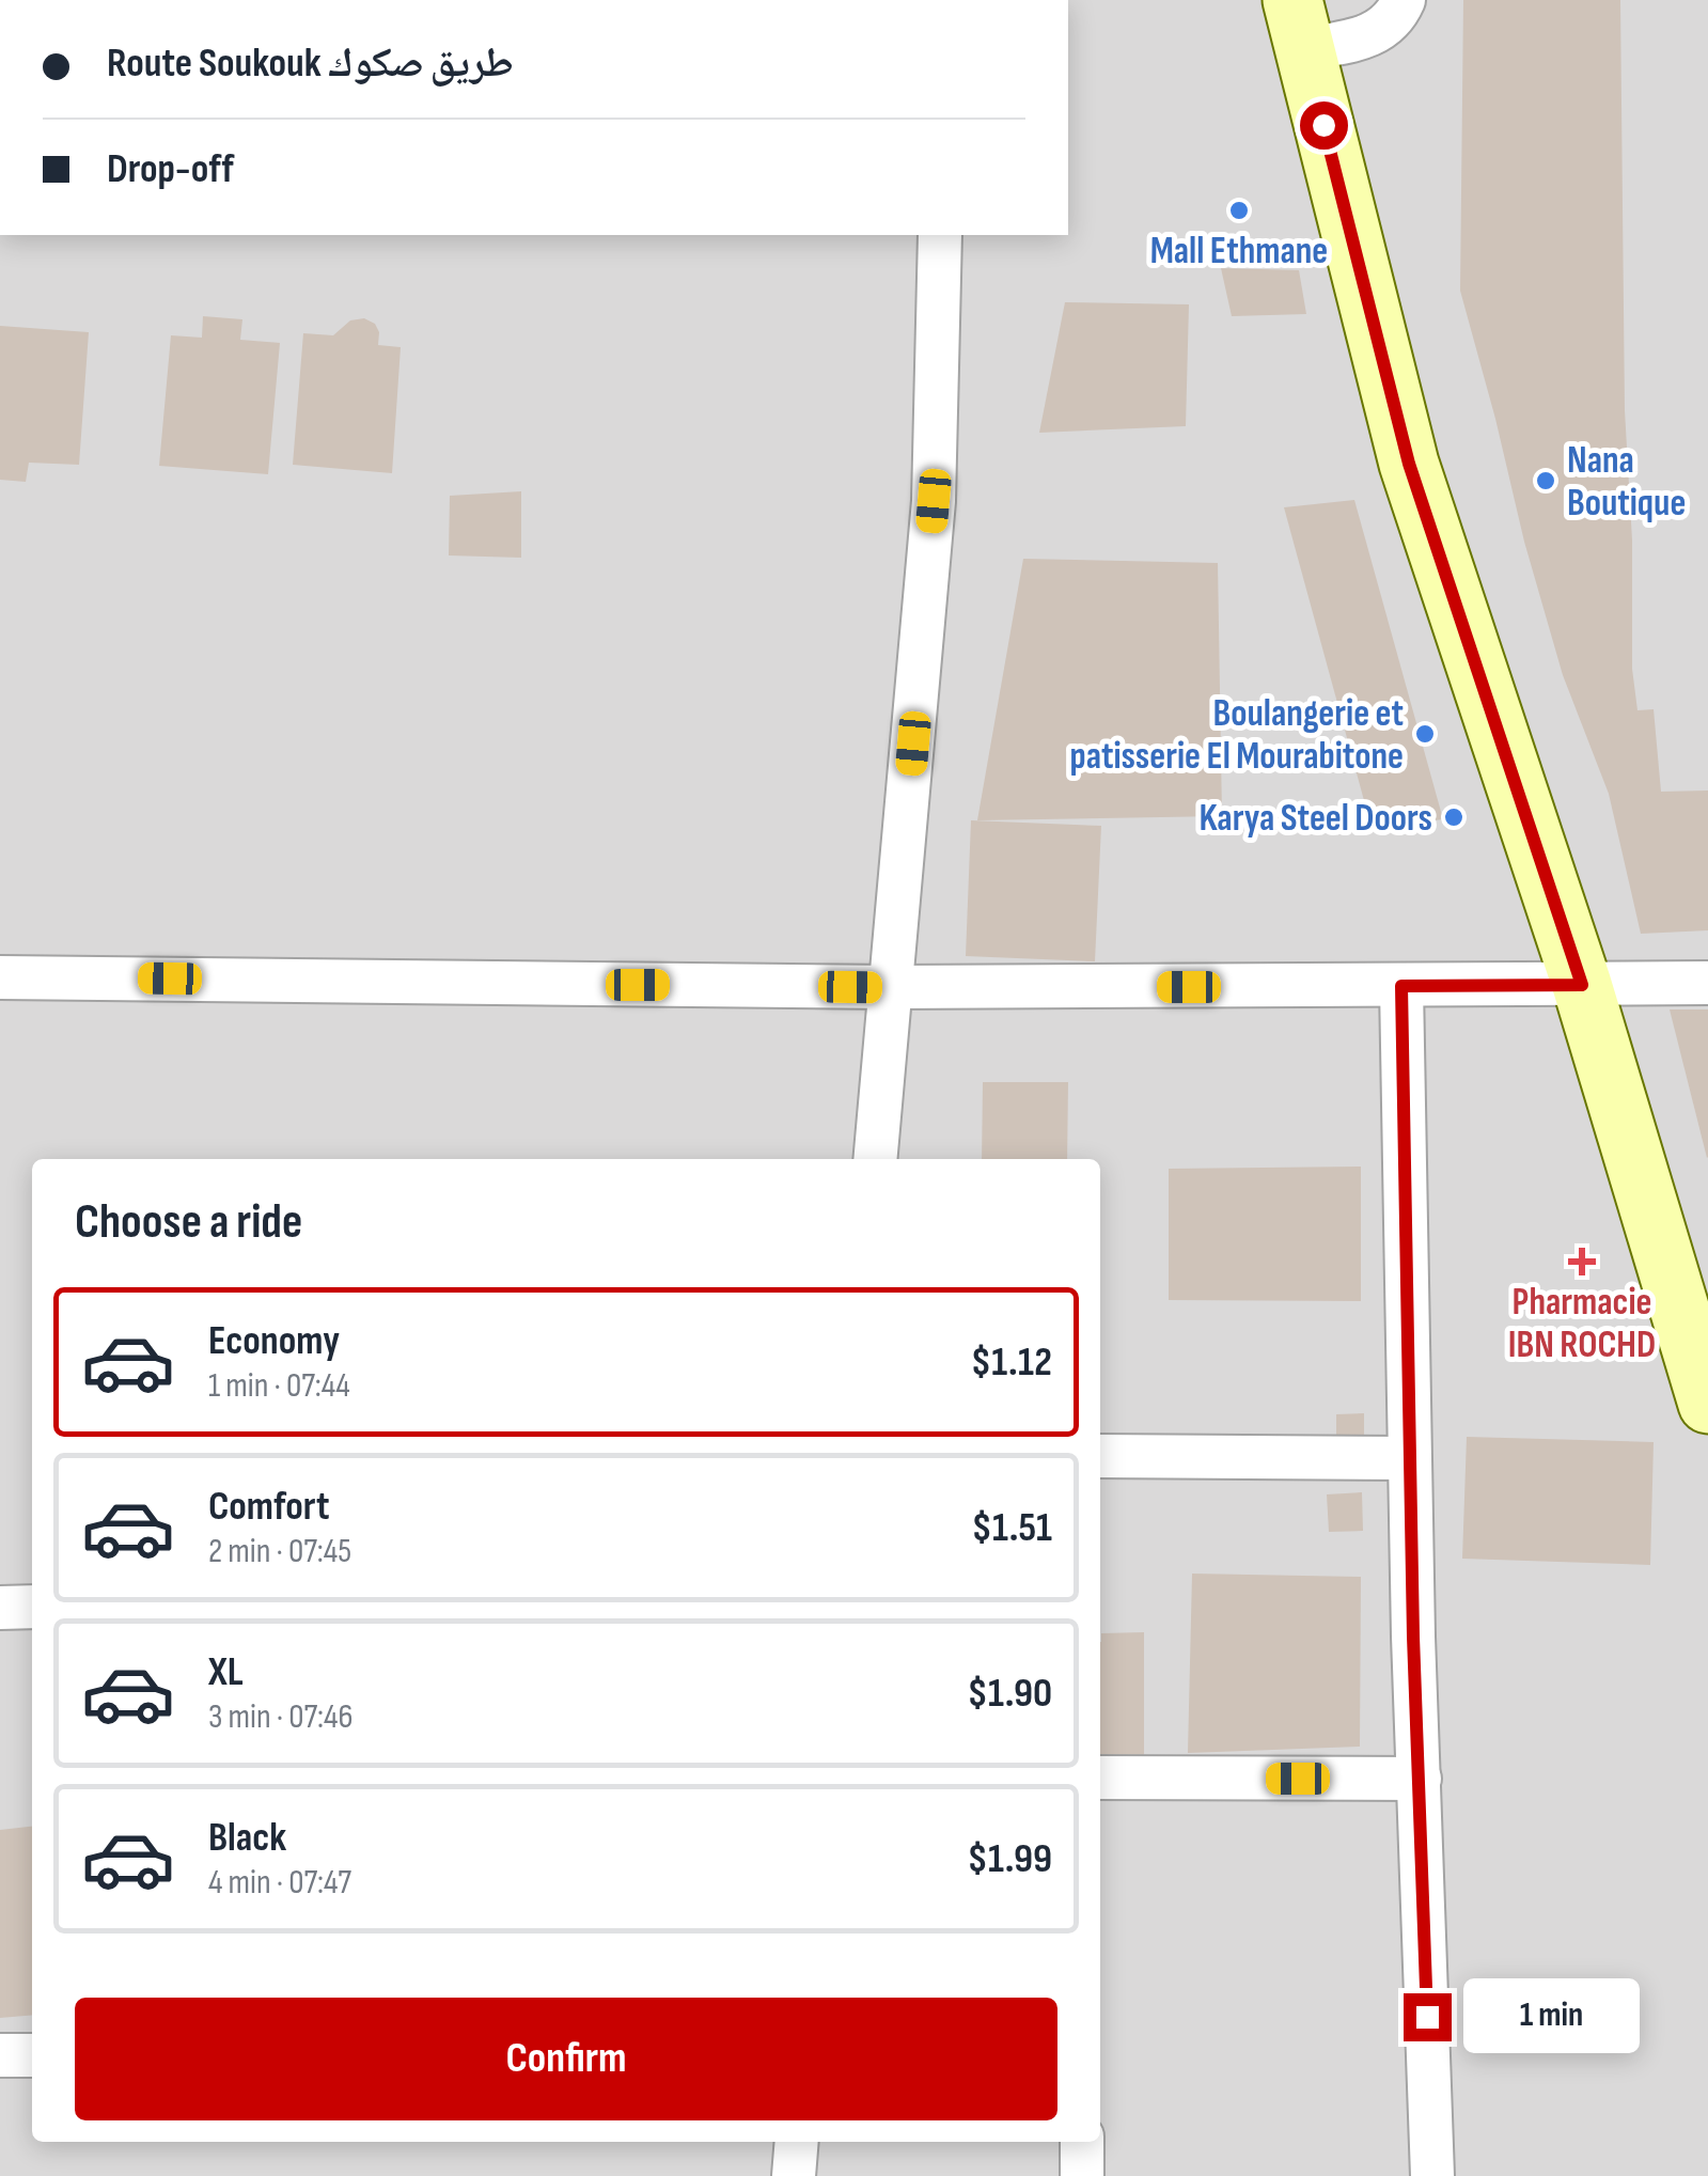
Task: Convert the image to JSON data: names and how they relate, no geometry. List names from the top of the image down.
{
  "places": {
    "other": [
      "Mall Ethmane",
      "Nana Boutique",
      "Boulangerie et patisserie El Mourabitone",
      "Karya Steel Doors"
    ],
    "health": ["Pharmacie IBN ROCHD"]
  },
  "page": {
    "banner": ["Route Soukouk طريق صكوك", "Drop-off"],
    "heading": "Choose a ride",
    "list": [
      {
        "name": "Economy",
        "note": "1 min · 07:44",
        "value": "$1.12"
      },
      {
        "name": "Comfort",
        "note": "2 min · 07:45",
        "value": "$1.51"
      },
      {
        "name": "XL",
        "note": "3 min · 07:46",
        "value": "$1.90"
      },
      {
        "name": "Black",
        "note": "4 min · 07:47",
        "value": "$1.99"
      }
    ],
    "buttons": "Confirm",
    "bubble": "1 min"
  }
}
